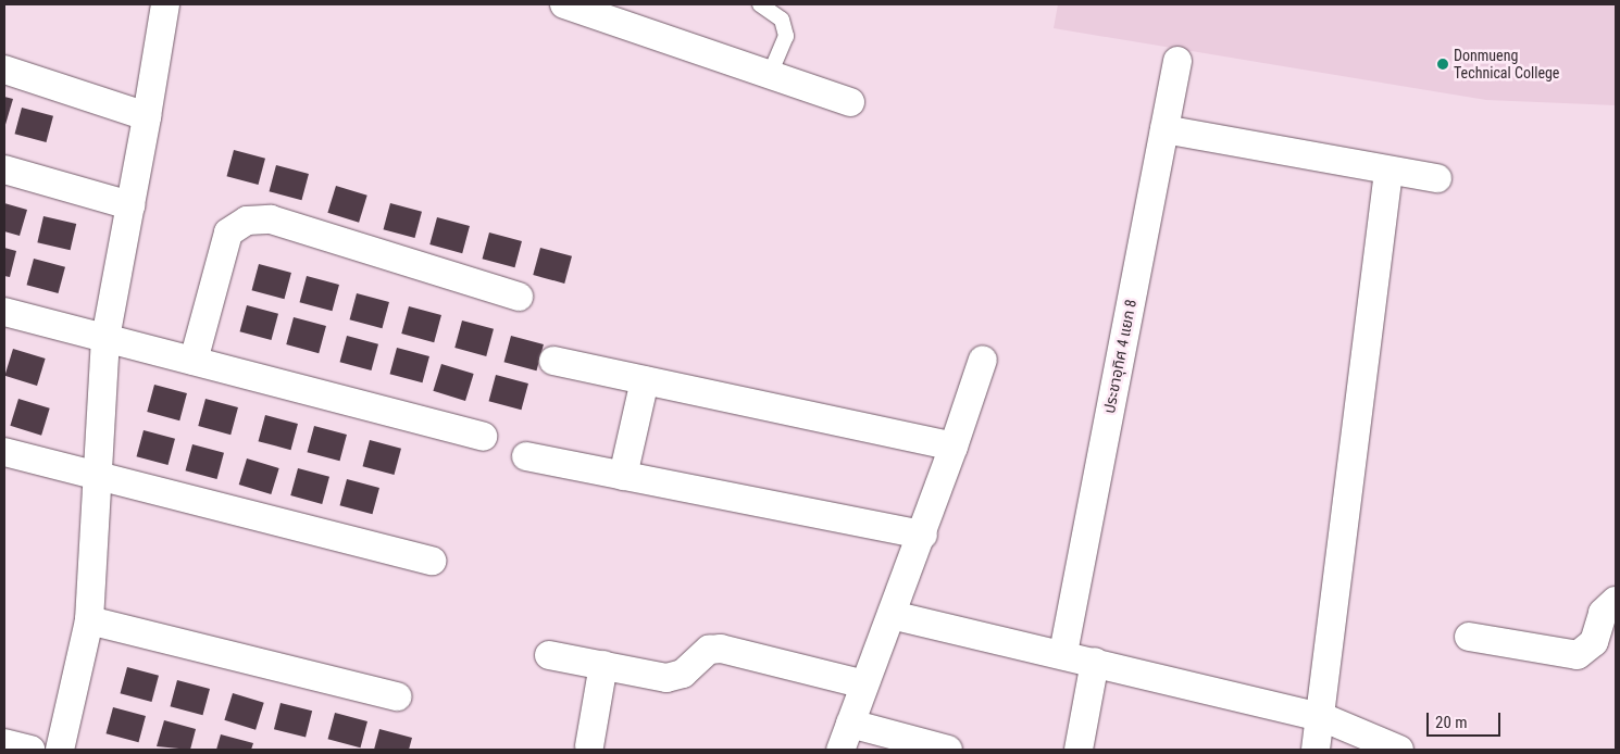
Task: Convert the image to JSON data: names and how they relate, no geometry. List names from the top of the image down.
{
  "streets": {
    "street": ["ประชาอุทิศ 4 แยก 8"]
  },
  "places": ["Donmueng Technical College"],
  "scale_bar": "20 m"
}
